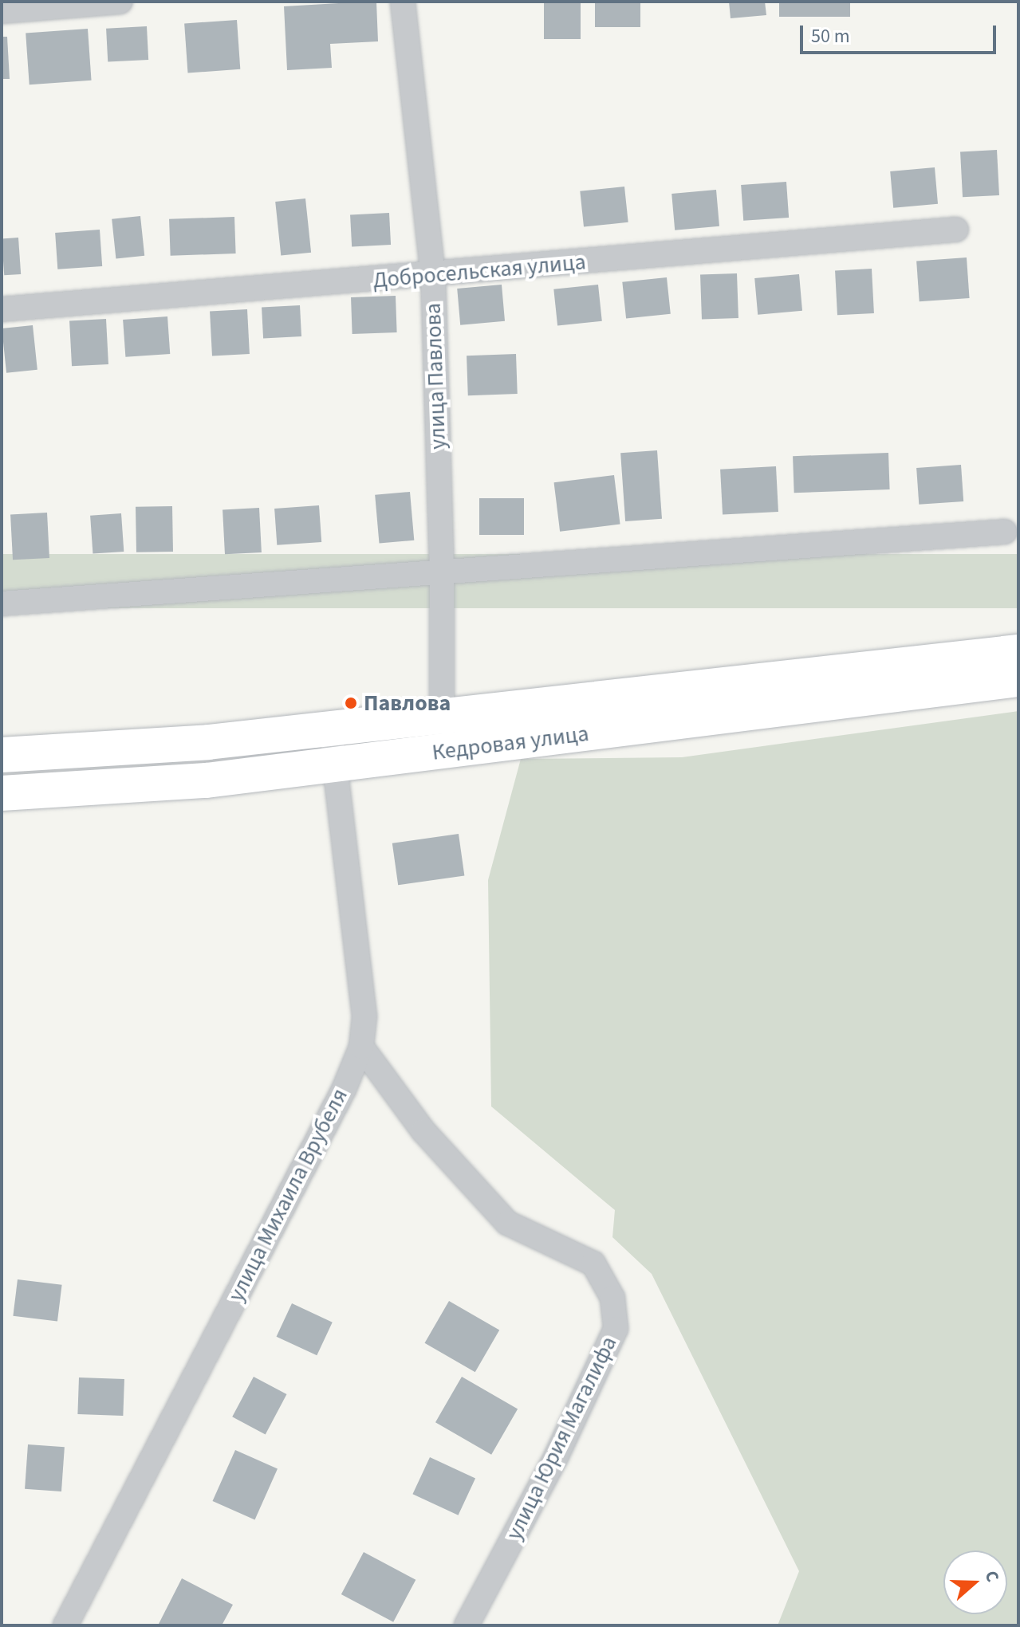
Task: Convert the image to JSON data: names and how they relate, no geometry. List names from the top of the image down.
{
  "streets": {
    "main road": ["Кедровая улица"],
    "street": [
      "Добросельская улица",
      "улица Павлова",
      "улица Михаила Врубеля",
      "улица Юрия Магалифа"
    ]
  },
  "crossings": [
    ["Добросельская улица", "улица Павлова"],
    ["улица Павлова", "Кедровая улица"],
    ["Кедровая улица", "улица Михаила Врубеля"],
    ["улица Михаила Врубеля", "улица Юрия Магалифа"]
  ],
  "places": ["Павлова"],
  "scale_bar": "50 m",
  "north": "right"
}
